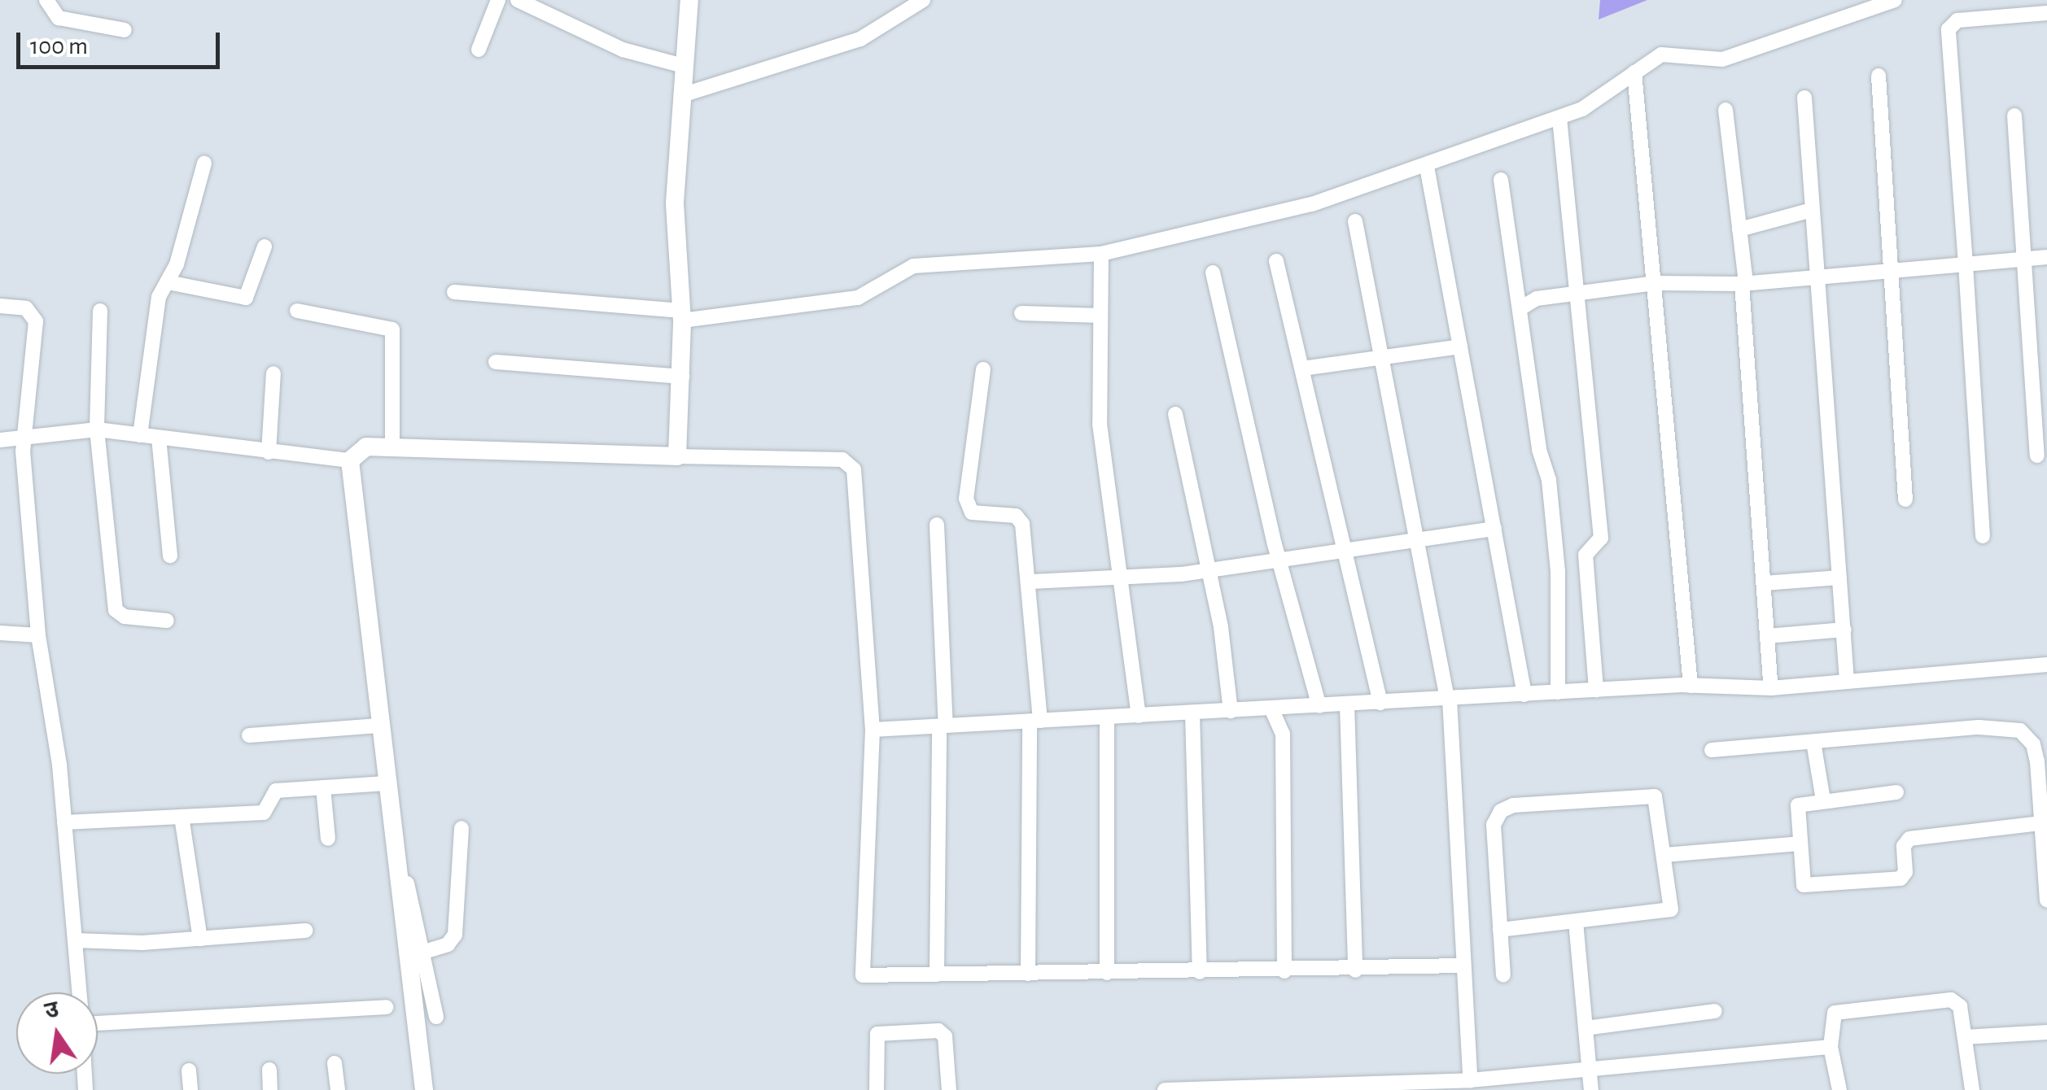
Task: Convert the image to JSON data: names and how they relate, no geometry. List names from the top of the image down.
{
  "scale_bar": "100 m",
  "north": "top"
}
